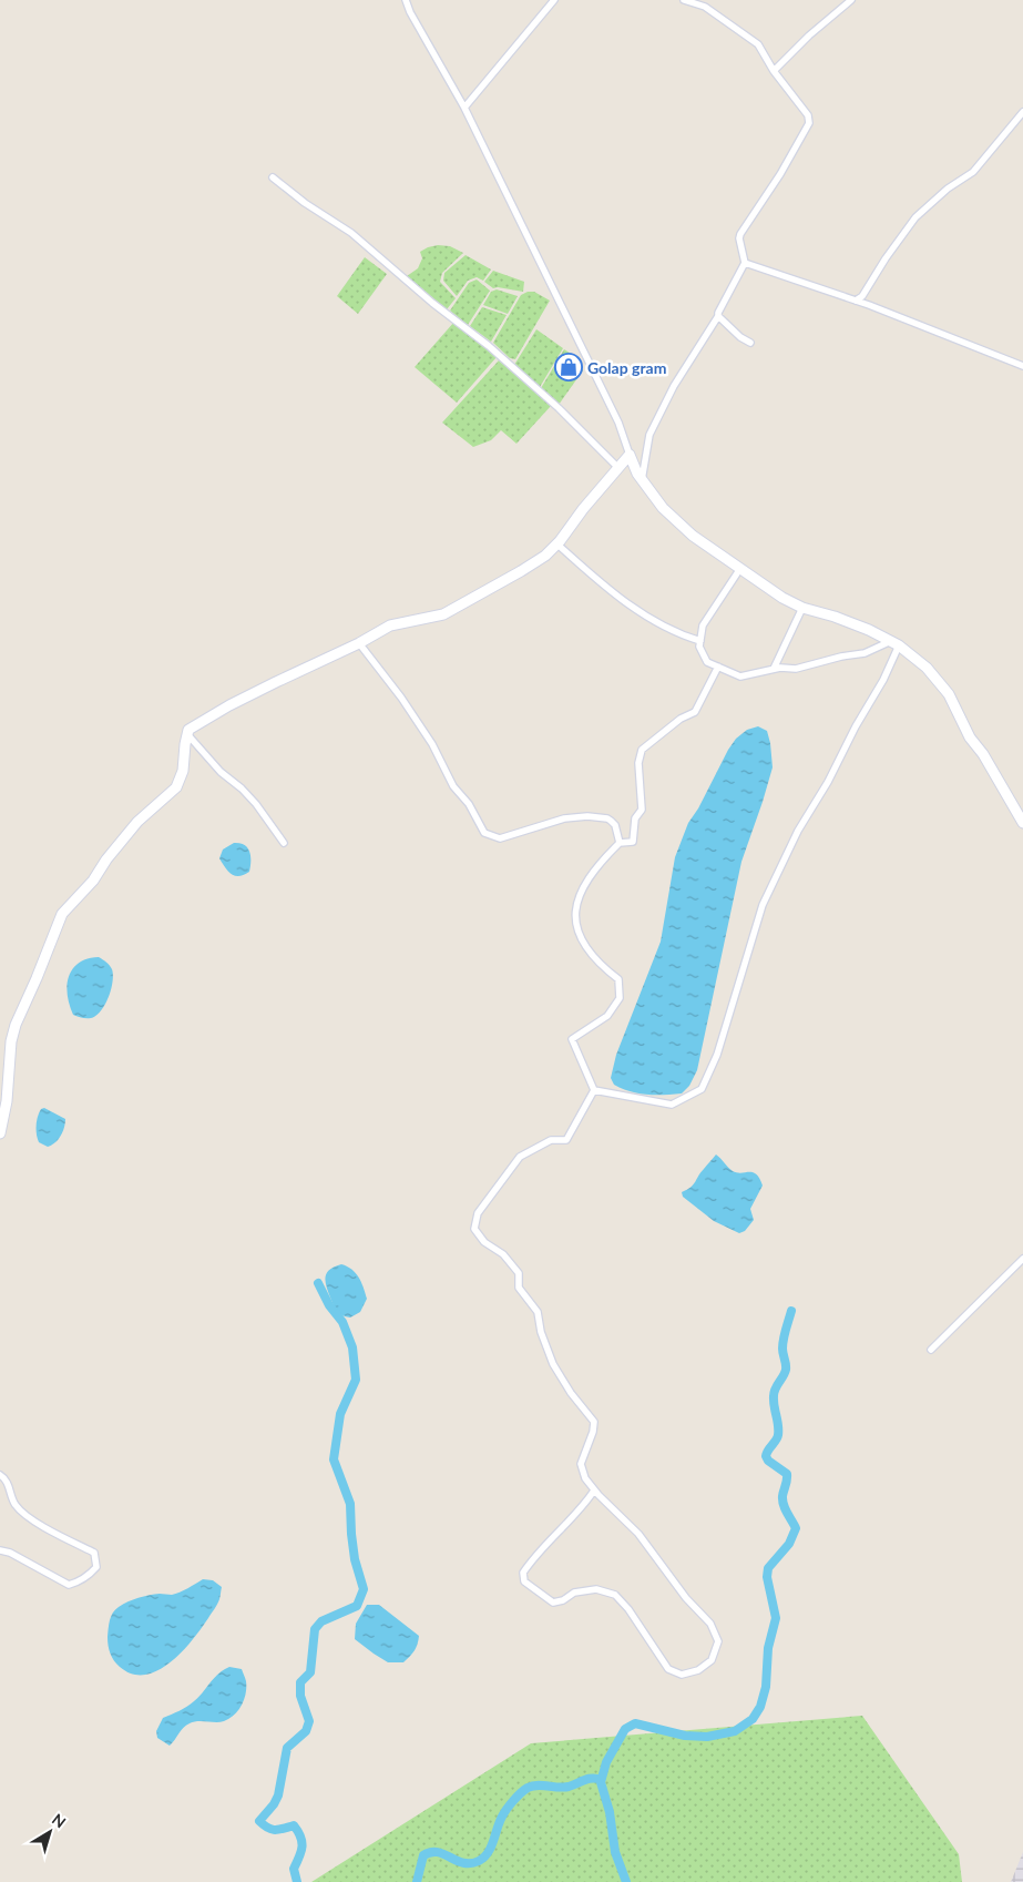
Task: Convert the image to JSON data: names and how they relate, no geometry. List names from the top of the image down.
{
  "places": {
    "shop": ["Golap gram"]
  },
  "north": "top right"
}
